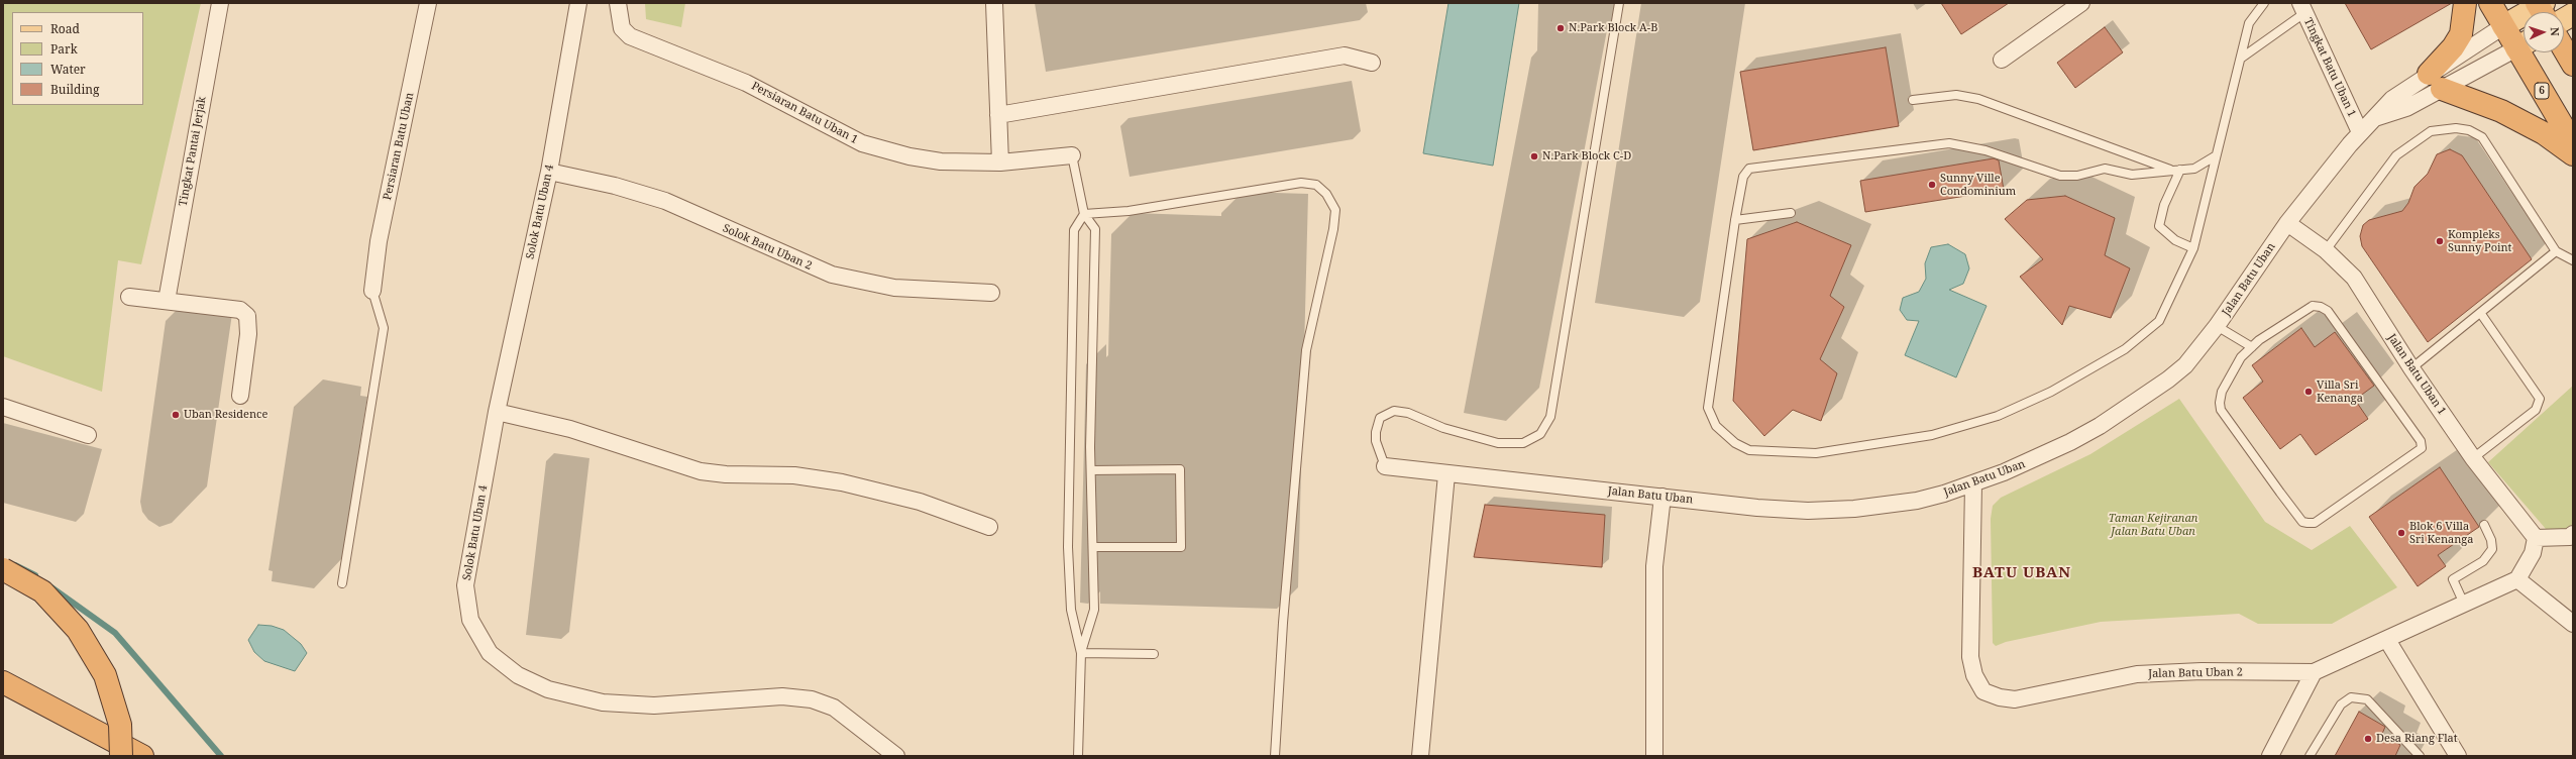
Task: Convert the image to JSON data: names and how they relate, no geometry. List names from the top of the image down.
{
  "streets": {
    "highway": ["6"],
    "street": [
      "Tingkat Batu Uban 1",
      "Persiaran Batu Uban 1",
      "Persiaran Batu Uban",
      "Tingkat Pantai Jerjak",
      "Solok Batu Uban 4",
      "Solok Batu Uban 2",
      "Jalan Batu Uban",
      "Jalan Batu Uban 1",
      "Jalan Batu Uban 2"
    ]
  },
  "crossings": [
    ["Tingkat Batu Uban 1", "Jalan Batu Uban"],
    ["6", "Jalan Batu Uban"],
    ["Solok Batu Uban 4", "Solok Batu Uban 2"],
    ["Jalan Batu Uban", "Jalan Batu Uban 1"],
    ["Jalan Batu Uban", "Jalan Batu Uban 2"]
  ],
  "districts": ["BATU UBAN"],
  "parks": ["Taman Kejiranan Jalan Batu Uban"],
  "places": [
    "N.Park Block A-B",
    "N.Park Block C-D",
    "Sunny Ville Condominium",
    "Kompleks Sunny Point",
    "Villa Sri Kenanga",
    "Uban Residence",
    "Blok 6 Villa Sri Kenanga",
    "Desa Riang Flat"
  ],
  "legend": [
    "Road",
    "Park",
    "Water",
    "Building"
  ],
  "north": "right"
}
